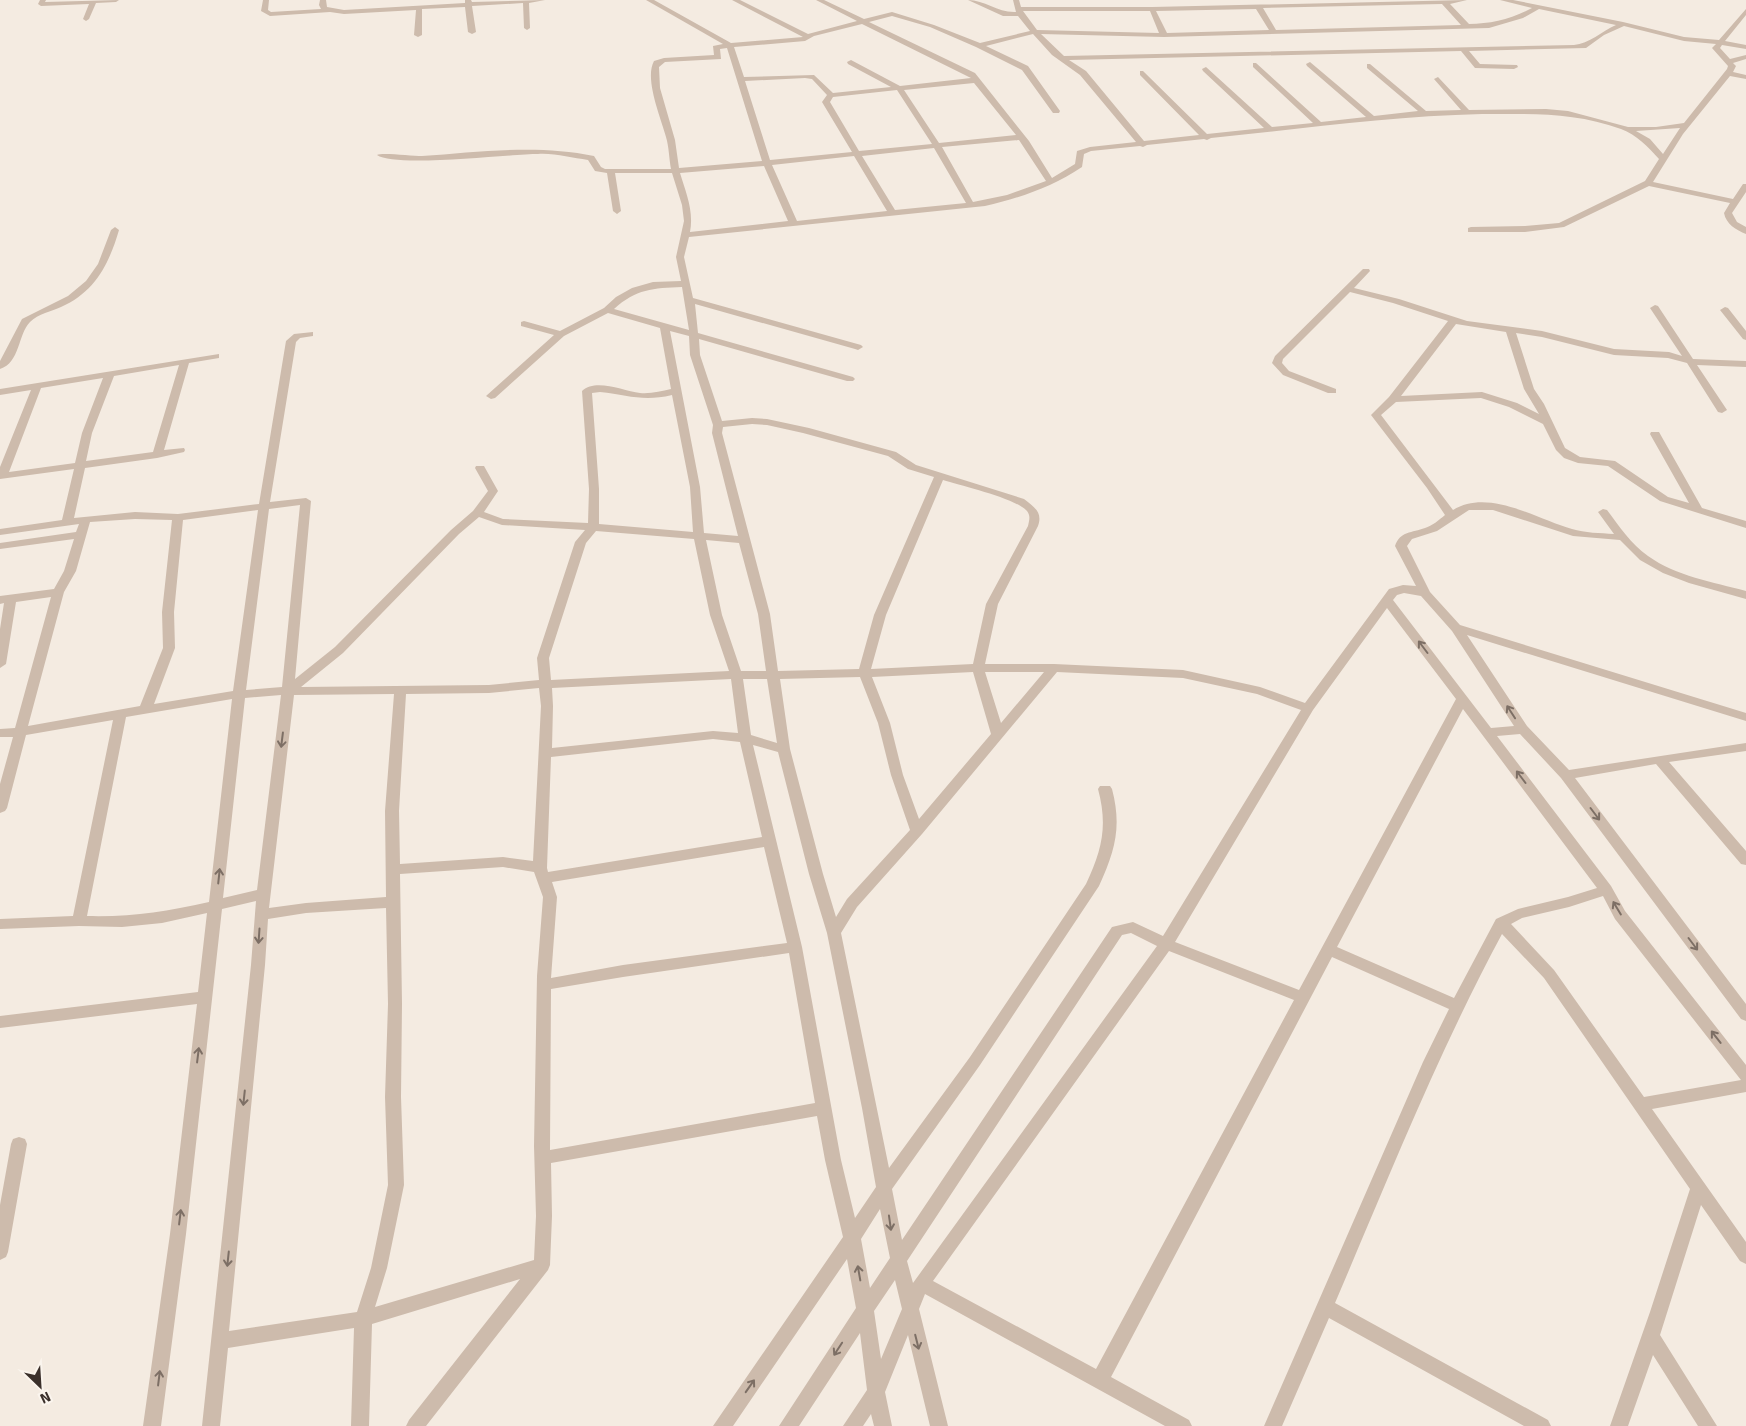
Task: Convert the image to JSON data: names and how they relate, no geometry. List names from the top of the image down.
{
  "north": "bottom right"
}
